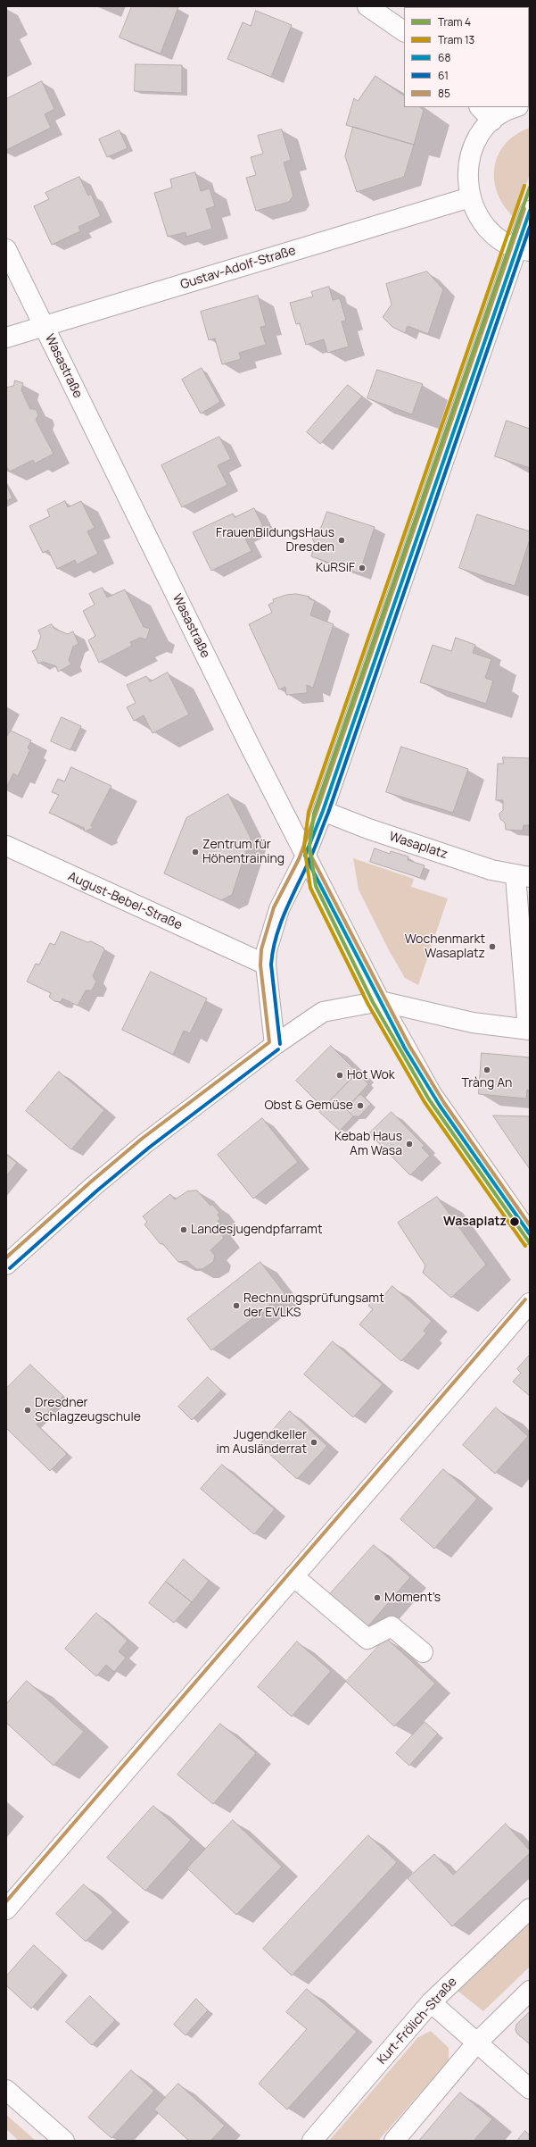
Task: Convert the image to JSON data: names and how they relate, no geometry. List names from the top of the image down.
{
  "streets": {
    "street": [
      "Gustav-Adolf-Straße",
      "Wasastraße",
      "Wasaplatz",
      "August-Bebel-Straße",
      "Kurt-Frölich-Straße"
    ]
  },
  "crossings": [
    ["Gustav-Adolf-Straße", "Wasastraße"]
  ],
  "places": [
    "FrauenBildungsHaus Dresden",
    "KuRSiF",
    "Zentrum für Höhentraining",
    "Wochenmarkt Wasaplatz",
    "Tràng An",
    "Hot Wok",
    "Obst & Gemüse",
    "Kebab Haus Am Wasa",
    "Wasaplatz",
    "Landesjugendpfarramt",
    "Rechnungsprüfungsamt der EVLKS",
    "Dresdner Schlagzeugschule",
    "Jugendkeller im Ausländerrat",
    "Moment’s"
  ],
  "lines": [
    "tram line 13",
    "tram line 4",
    "transit line 85",
    "transit line 68",
    "transit line 61"
  ],
  "legend": [
    "Tram 4",
    "Tram 13",
    "68",
    "61",
    "85"
  ]
}
